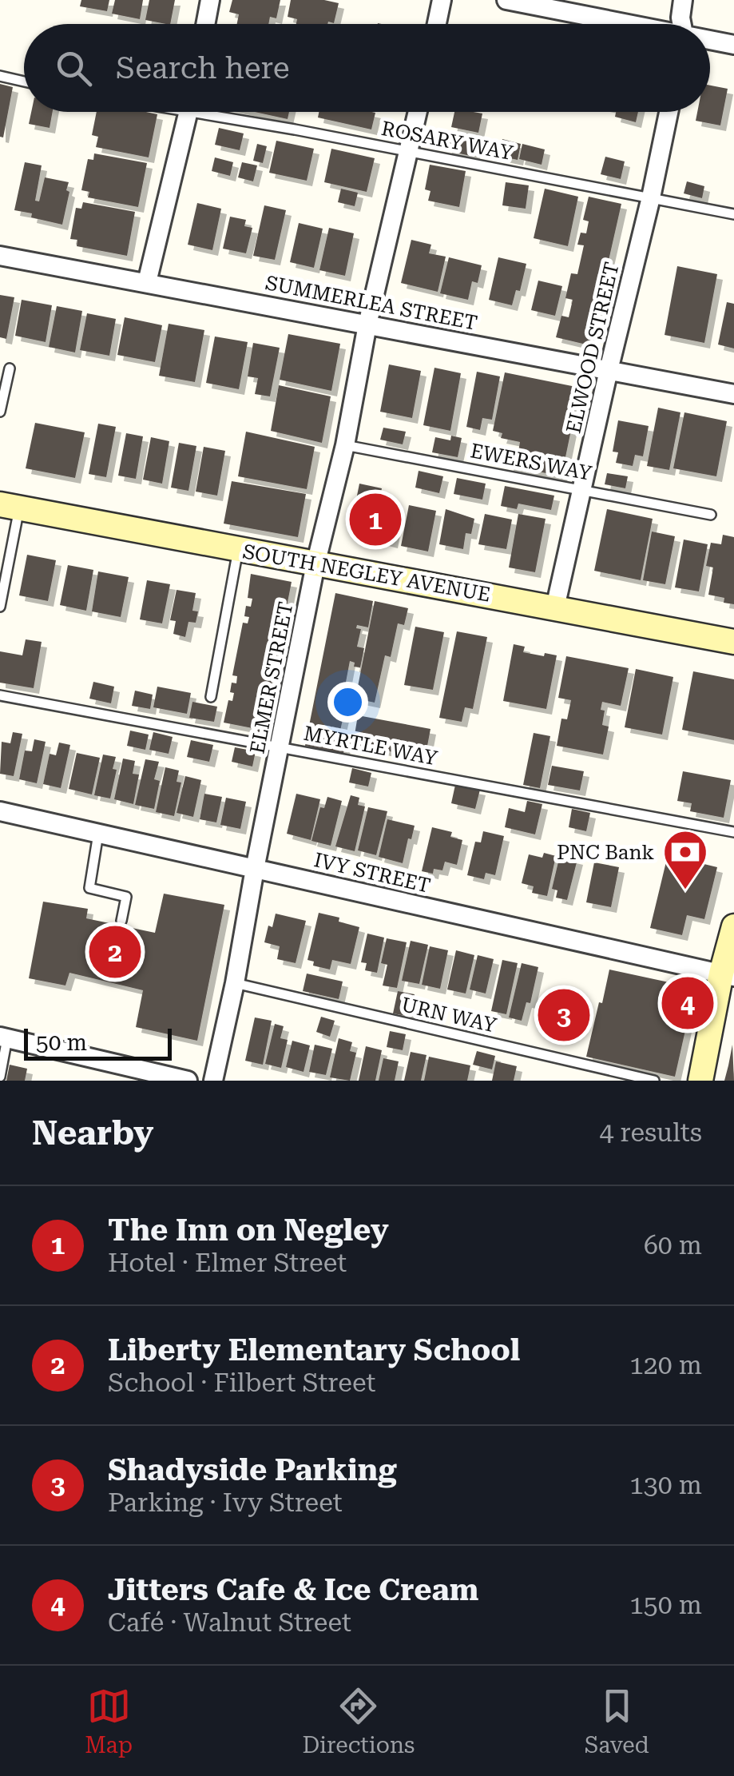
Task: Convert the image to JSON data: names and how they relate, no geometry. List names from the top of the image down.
{
  "streets": {
    "street": [
      "SUMMERLEA STREET",
      "ELWOOD STREET",
      "SOUTH NEGLEY AVENUE",
      "ELMER STREET",
      "IVY STREET"
    ],
    "lane": [
      "ROSARY WAY",
      "EWERS WAY",
      "MYRTLE WAY",
      "URN WAY"
    ]
  },
  "crossings": [
    ["ROSARY WAY", "ELWOOD STREET"],
    ["ROSARY WAY", "ELMER STREET"],
    ["SUMMERLEA STREET", "ELWOOD STREET"],
    ["SUMMERLEA STREET", "ELMER STREET"],
    ["ELWOOD STREET", "EWERS WAY"],
    ["ELWOOD STREET", "SOUTH NEGLEY AVENUE"],
    ["EWERS WAY", "ELMER STREET"],
    ["SOUTH NEGLEY AVENUE", "ELMER STREET"],
    ["ELMER STREET", "MYRTLE WAY"],
    ["ELMER STREET", "IVY STREET"],
    ["ELMER STREET", "URN WAY"]
  ],
  "places": {
    "bank": ["PNC Bank"]
  },
  "scale_bar": "50 m",
  "page": {
    "search": "Search here",
    "pins": [
      "1",
      "2",
      "4",
      "3"
    ],
    "scale": "50 m",
    "heading": ["Nearby", "4 results"],
    "list": [
      {
        "mark": "1",
        "name": "The Inn on Negley",
        "note": "Hotel · Elmer Street",
        "value": "60 m"
      },
      {
        "mark": "2",
        "name": "Liberty Elementary School",
        "note": "School · Filbert Street",
        "value": "120 m"
      },
      {
        "mark": "3",
        "name": "Shadyside Parking",
        "note": "Parking · Ivy Street",
        "value": "130 m"
      },
      {
        "mark": "4",
        "name": "Jitters Cafe & Ice Cream",
        "note": "Café · Walnut Street",
        "value": "150 m"
      }
    ],
    "nav": ["Map", "Directions", "Saved"]
  }
}
